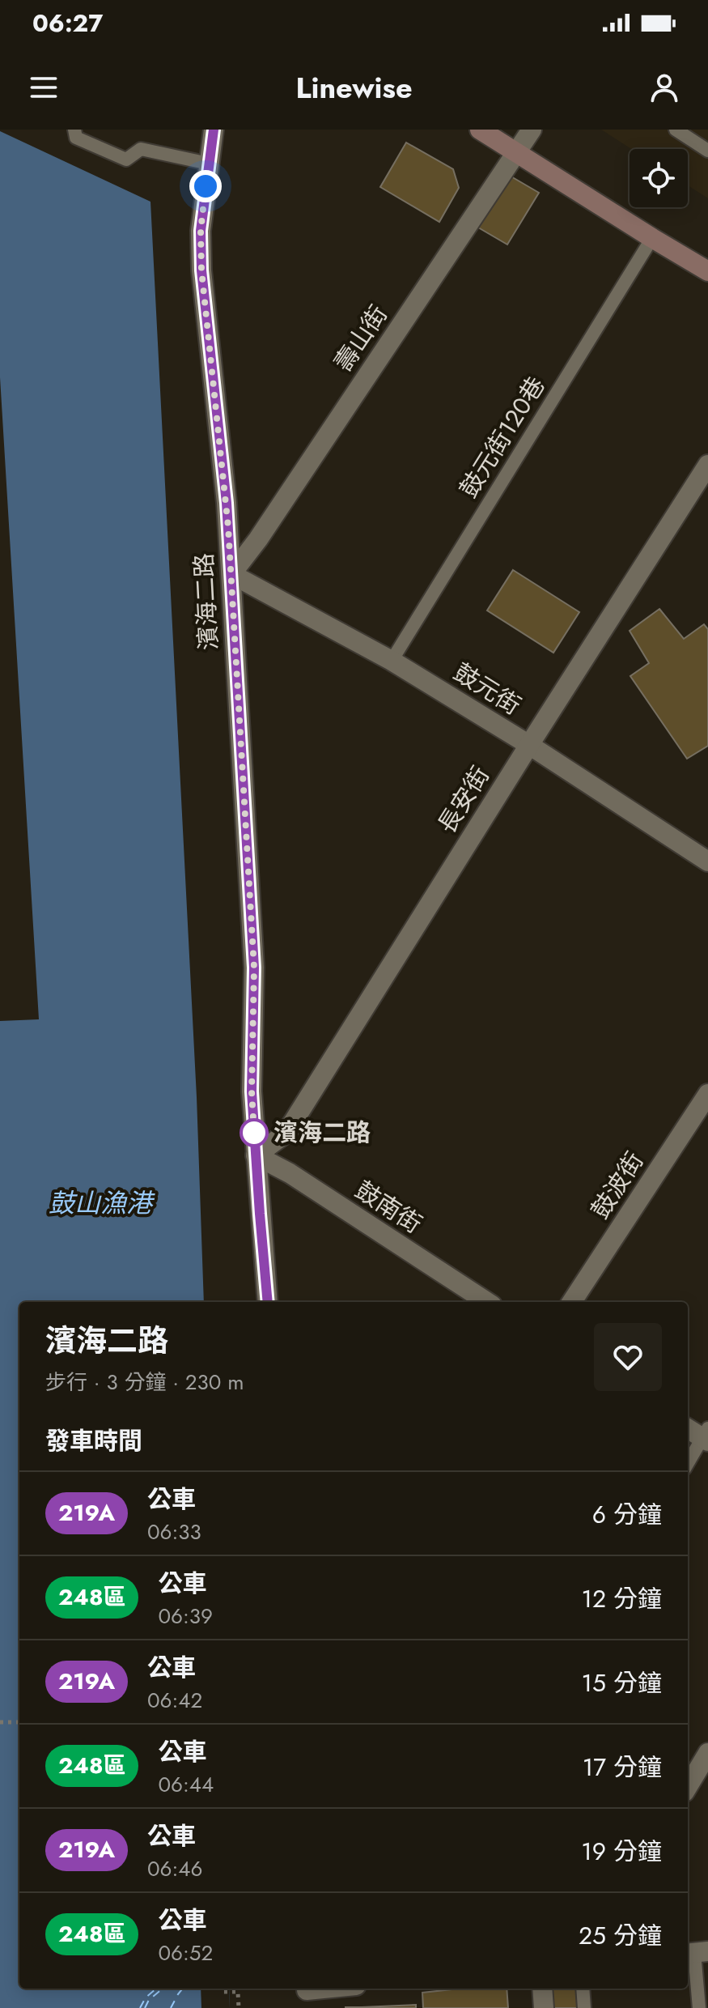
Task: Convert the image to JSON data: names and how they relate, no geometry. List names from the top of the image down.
{
  "streets": {
    "street": [
      "壽山街",
      "濱海二路",
      "鼓元街",
      "長安街",
      "鼓波街",
      "鼓南街"
    ],
    "lane": ["鼓元街120巷"]
  },
  "crossings": [
    ["壽山街", "濱海二路"],
    ["壽山街", "鼓元街"],
    ["鼓元街120巷", "鼓元街"],
    ["濱海二路", "鼓元街"],
    ["濱海二路", "長安街"],
    ["濱海二路", "鼓南街"],
    ["鼓元街", "長安街"],
    ["長安街", "鼓南街"]
  ],
  "water": ["鼓山漁港"],
  "places": ["濱海二路"],
  "lines": ["bus line 219A"],
  "page": {
    "status": "06:27",
    "header": "Linewise",
    "heading": [
      ["濱海二路", "步行 · 3 分鐘 · 230 m"],
      "發車時間"
    ],
    "list": [
      {
        "mark": "219A",
        "name": "公車",
        "note": "06:33",
        "value": "6 分鐘"
      },
      {
        "mark": "248區",
        "name": "公車",
        "note": "06:39",
        "value": "12 分鐘"
      },
      {
        "mark": "219A",
        "name": "公車",
        "note": "06:42",
        "value": "15 分鐘"
      },
      {
        "mark": "248區",
        "name": "公車",
        "note": "06:44",
        "value": "17 分鐘"
      },
      {
        "mark": "219A",
        "name": "公車",
        "note": "06:46",
        "value": "19 分鐘"
      },
      {
        "mark": "248區",
        "name": "公車",
        "note": "06:52",
        "value": "25 分鐘"
      }
    ]
  }
}
